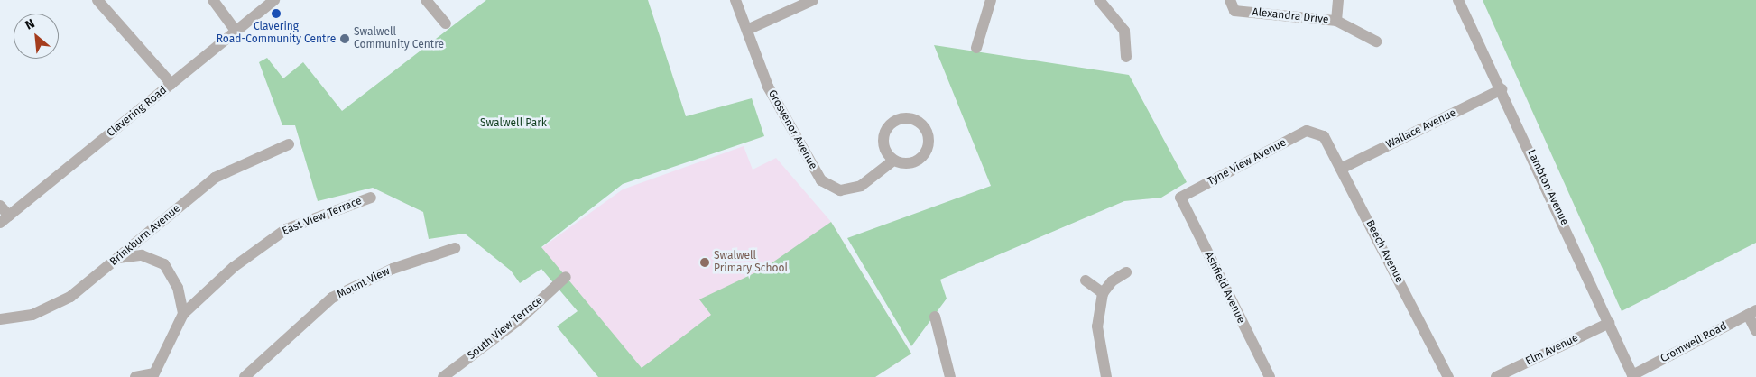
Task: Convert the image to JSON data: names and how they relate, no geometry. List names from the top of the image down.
{
  "streets": {
    "street": [
      "Alexandra Drive",
      "Clavering Road",
      "Wallace Avenue",
      "Grosvenor Avenue",
      "Tyne View Avenue",
      "Lambton Avenue",
      "East View Terrace",
      "Brinkburn Avenue",
      "Beech Avenue",
      "Mount View",
      "Ashfield Avenue",
      "South View Terrace",
      "Cromwell Road",
      "Elm Avenue"
    ]
  },
  "crossings": [
    ["Wallace Avenue", "Lambton Avenue"],
    ["Wallace Avenue", "Beech Avenue"],
    ["Tyne View Avenue", "Beech Avenue"],
    ["Tyne View Avenue", "Ashfield Avenue"],
    ["Lambton Avenue", "Cromwell Road"],
    ["Lambton Avenue", "Elm Avenue"]
  ],
  "parks": ["Swalwell Park"],
  "places": ["Clavering Road-Community Centre", "Swalwell Community Centre", "Swalwell Primary School"],
  "north": "top left"
}
